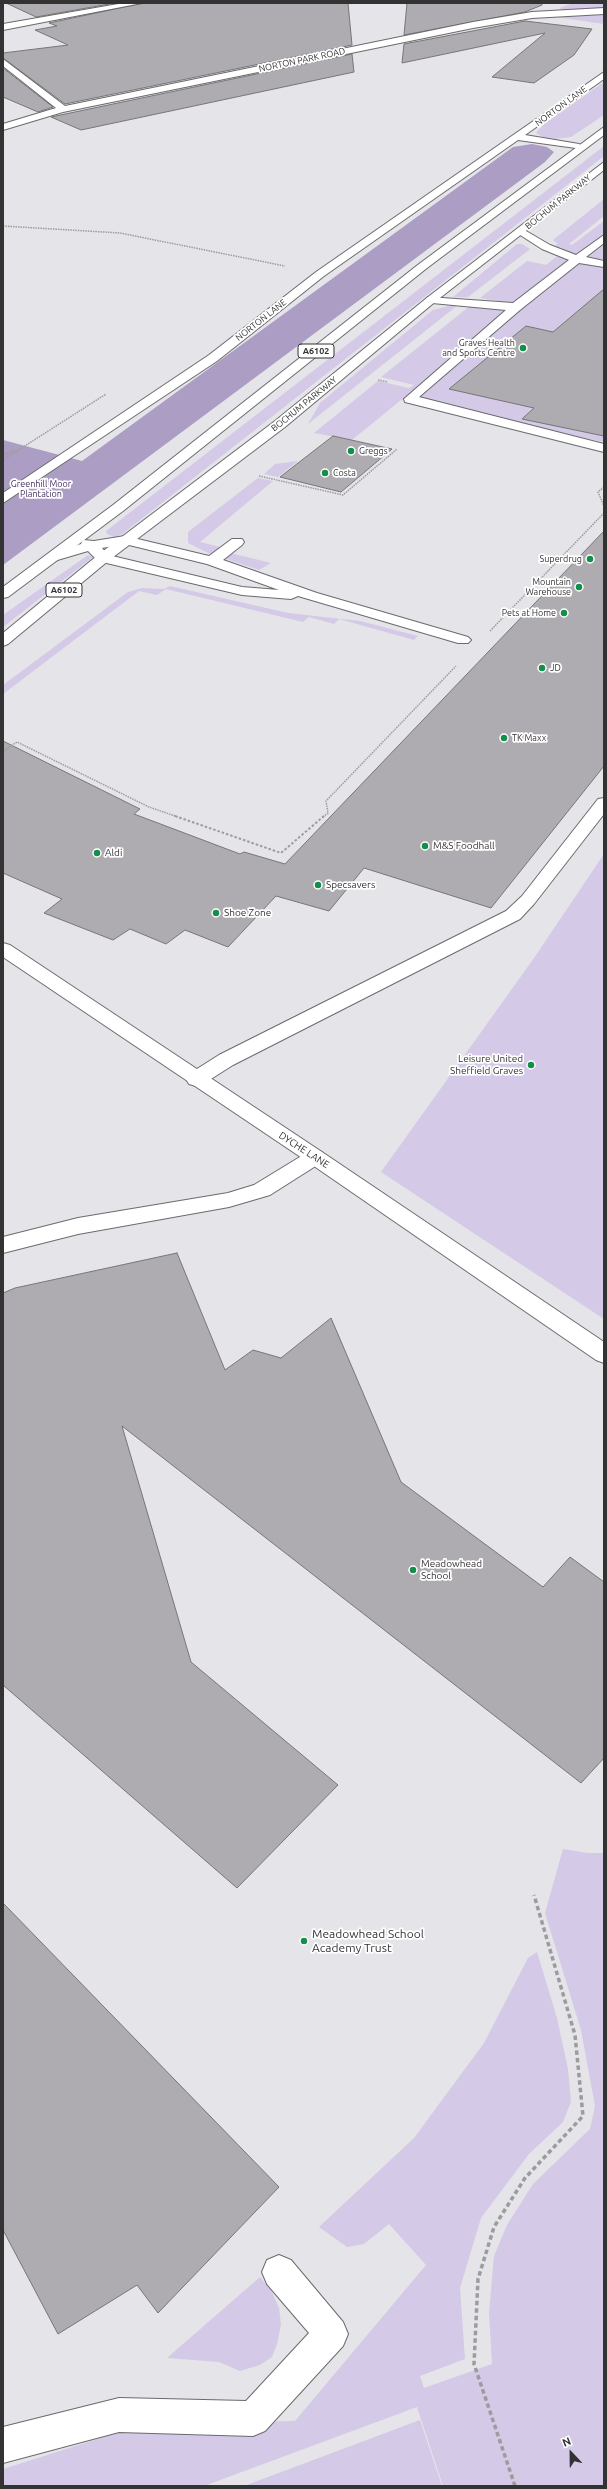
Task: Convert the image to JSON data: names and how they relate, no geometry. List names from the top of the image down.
{
  "streets": {
    "main road": [
      "NORTON PARK ROAD",
      "NORTON LANE",
      "BOCHUM PARKWAY",
      "A6102",
      "DYCHE LANE"
    ]
  },
  "crossings": [
    ["NORTON LANE", "A6102"]
  ],
  "parks": ["Greenhill Moor Plantation"],
  "places": [
    "Graves Health and Sports Centre",
    "Greggs",
    "Costa",
    "Superdrug",
    "Mountain Warehouse",
    "Pets at Home",
    "JD",
    "TK Maxx",
    "M&S Foodhall",
    "Aldi",
    "Specsavers",
    "Shoe Zone",
    "Leisure United Sheffield Graves",
    "Meadowhead School",
    "Meadowhead School Academy Trust"
  ],
  "north": "top"
}
